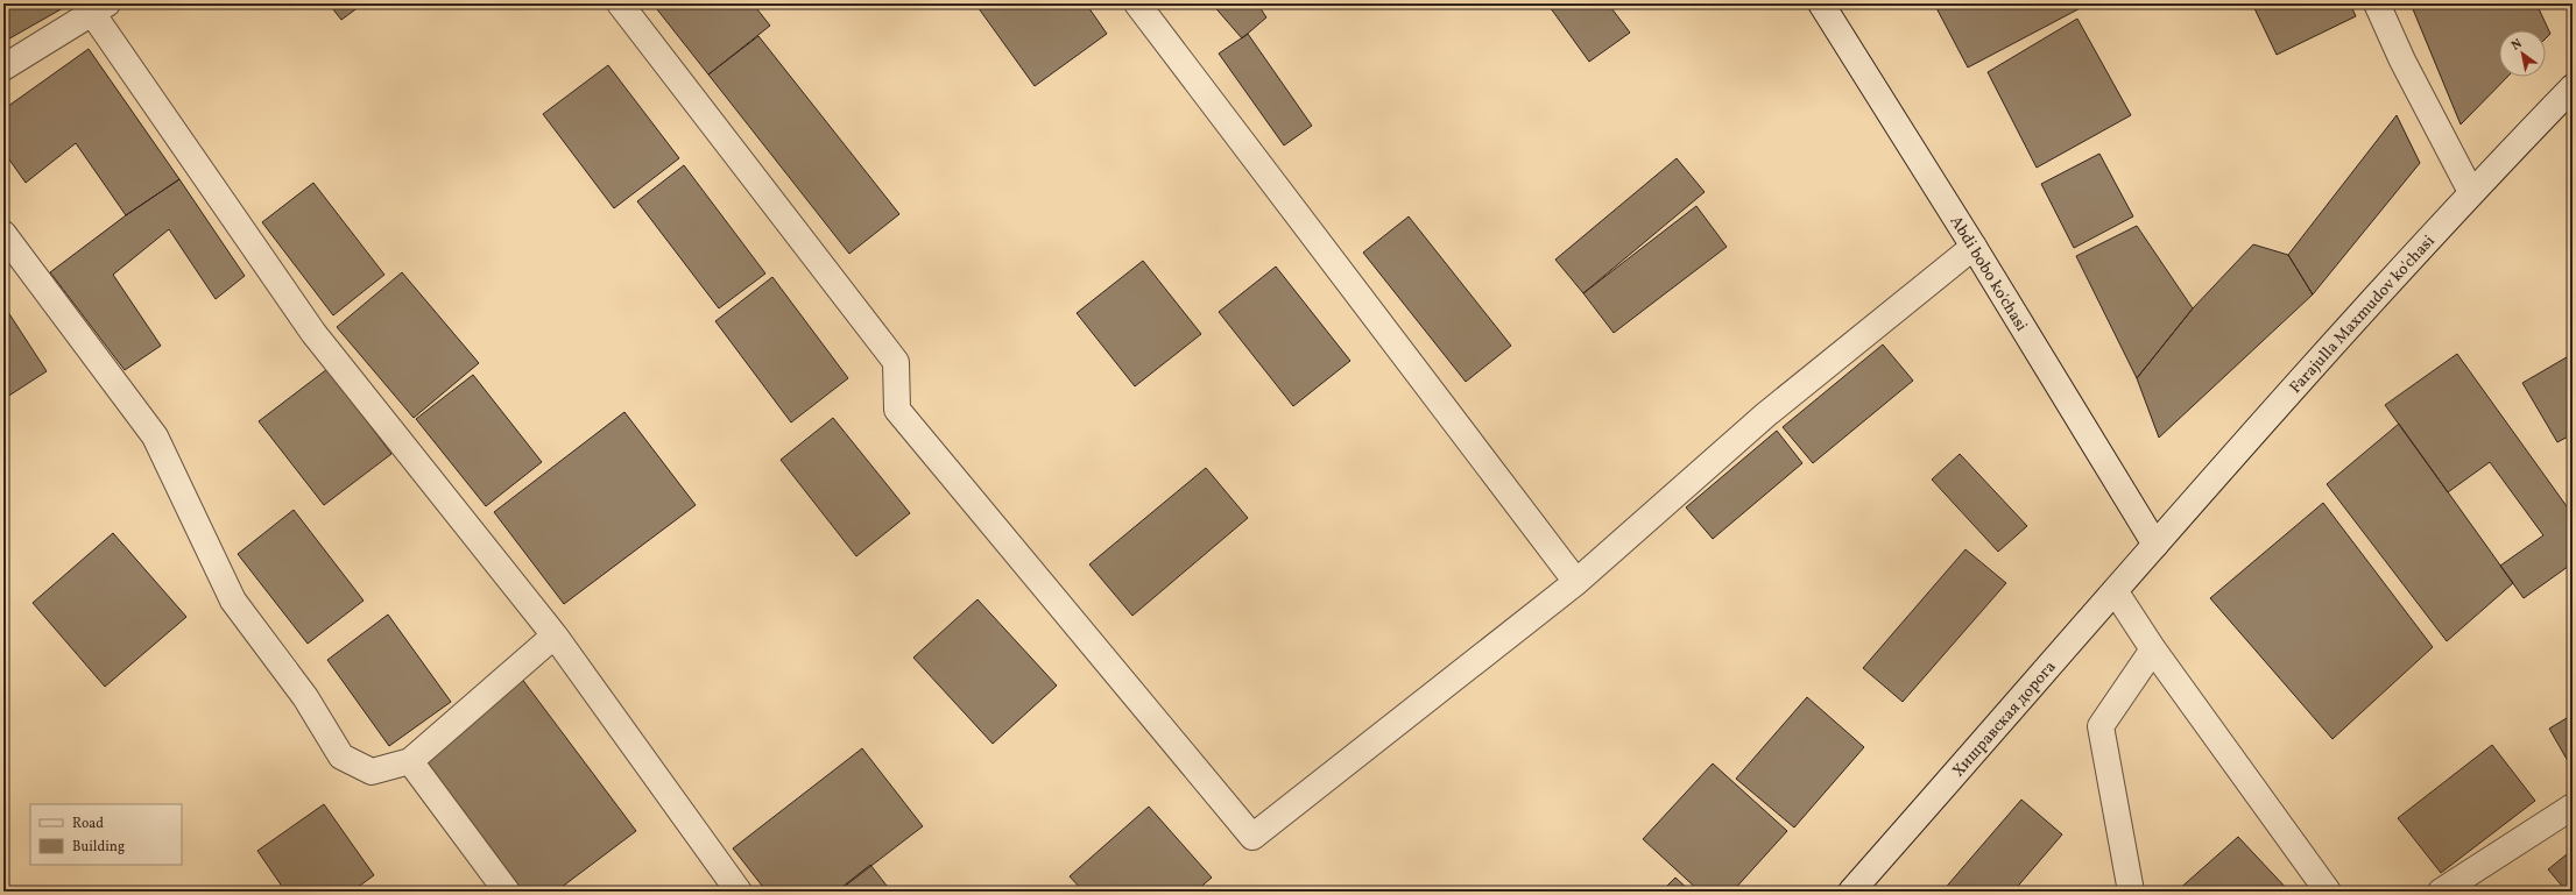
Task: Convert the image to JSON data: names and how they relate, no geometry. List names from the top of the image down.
{
  "streets": {
    "street": ["Abdi bobo ko'chasi", "Farajulla Maxmudov ko'chasi", "Хишравская дорога"]
  },
  "crossings": [
    ["Abdi bobo ko'chasi", "Farajulla Maxmudov ko'chasi"],
    ["Abdi bobo ko'chasi", "Хишравская дорога"],
    ["Farajulla Maxmudov ko'chasi", "Хишравская дорога"]
  ],
  "legend": ["Road", "Building"],
  "north": "top left"
}
